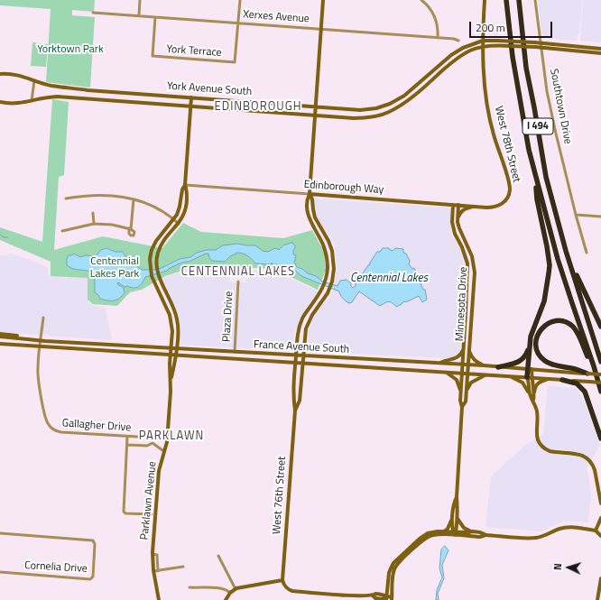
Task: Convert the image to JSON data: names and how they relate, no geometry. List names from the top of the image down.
{
  "streets": {
    "highway": ["I 494"],
    "street": [
      "Xerxes Avenue",
      "York Terrace",
      "York Avenue South",
      "Southtown Drive",
      "West 78th Street",
      "Edinborough Way",
      "Minnesota Drive",
      "Plaza Drive",
      "France Avenue South",
      "Gallagher Drive",
      "West 76th Street",
      "Parklawn Avenue",
      "Cornelia Drive"
    ]
  },
  "crossings": [
    ["Xerxes Avenue", "York Terrace"],
    ["Xerxes Avenue", "West 76th Street"],
    ["York Avenue South", "Southtown Drive"],
    ["York Avenue South", "West 78th Street"],
    ["York Avenue South", "West 76th Street"],
    ["York Avenue South", "Parklawn Avenue"],
    ["West 78th Street", "Edinborough Way"],
    ["Edinborough Way", "Minnesota Drive"],
    ["Edinborough Way", "West 76th Street"],
    ["Edinborough Way", "Parklawn Avenue"],
    ["Minnesota Drive", "France Avenue South"],
    ["Plaza Drive", "France Avenue South"],
    ["France Avenue South", "Gallagher Drive"],
    ["France Avenue South", "West 76th Street"],
    ["France Avenue South", "Parklawn Avenue"],
    ["Gallagher Drive", "Parklawn Avenue"]
  ],
  "districts": ["EDINBOROUGH", "CENTENNIAL LAKES", "PARKLAWN"],
  "water": ["Centennial Lakes"],
  "parks": ["Yorktown Park", "Centennial Lakes Park"],
  "scale_bar": "200 m",
  "north": "left"
}
